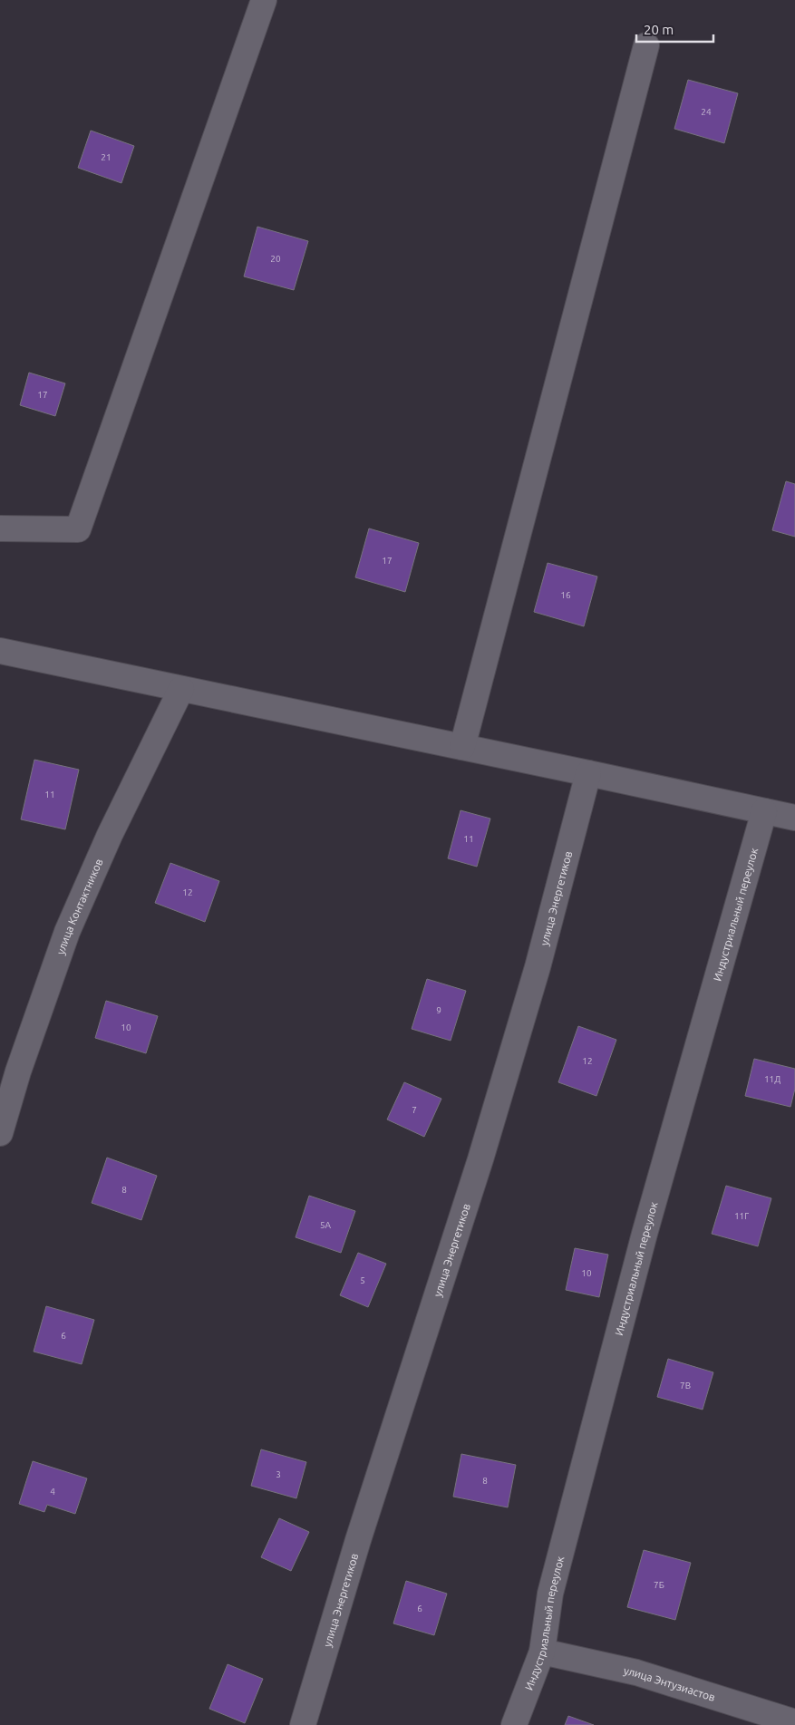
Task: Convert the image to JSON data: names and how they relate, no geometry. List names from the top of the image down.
{
  "streets": {
    "street": [
      "улица Энергетиков",
      "улица Контактников",
      "Индустриальный переулок",
      "улица Энтузиастов"
    ]
  },
  "crossings": [
    ["Индустриальный переулок", "улица Энтузиастов"]
  ],
  "house_numbers": [
    "24",
    "21",
    "20",
    "17",
    "17",
    "16",
    "11",
    "11",
    "12",
    "9",
    "10",
    "12",
    "11Д",
    "7",
    "8",
    "11Г",
    "5А",
    "10",
    "5",
    "6",
    "7В",
    "3",
    "8",
    "4",
    "7Б",
    "6"
  ],
  "scale_bar": "20 m"
}
